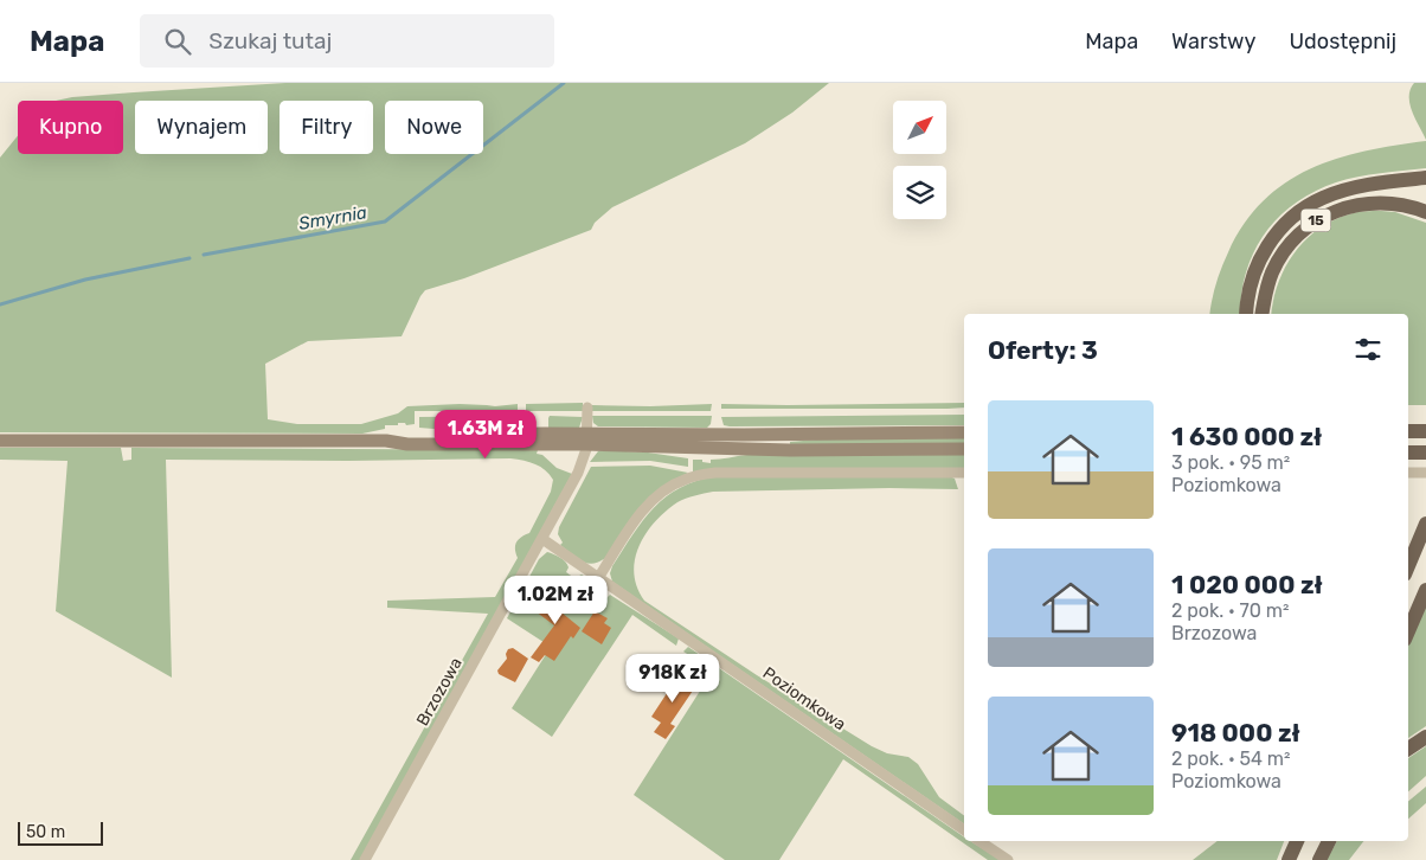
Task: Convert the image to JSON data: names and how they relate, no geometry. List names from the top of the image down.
{
  "streets": {
    "main road": ["15"],
    "street": ["Brzozowa", "Poziomkowa"]
  },
  "crossings": [
    ["Brzozowa", "Poziomkowa"]
  ],
  "water": ["Smyrnia"],
  "scale_bar": "50 m",
  "north": "top right",
  "page": {
    "header": "Mapa",
    "search": "Szukaj tutaj",
    "nav": ["Mapa", "Warstwy", "Udostępnij"],
    "chip": [
      "Kupno",
      "Wynajem",
      "Filtry",
      "Nowe"
    ],
    "heading": "Oferty: 3",
    "list": [
      {
        "name": "1 630 000 zł",
        "note": "3 pok. · 95 m² · Poziomkowa"
      },
      {
        "name": "1 020 000 zł",
        "note": "2 pok. · 70 m² · Brzozowa"
      },
      {
        "name": "918 000 zł",
        "note": "2 pok. · 54 m² · Poziomkowa"
      }
    ],
    "price": ["1.63M zł", "1.02M zł", "918K zł"],
    "scale": "50 m"
  }
}
